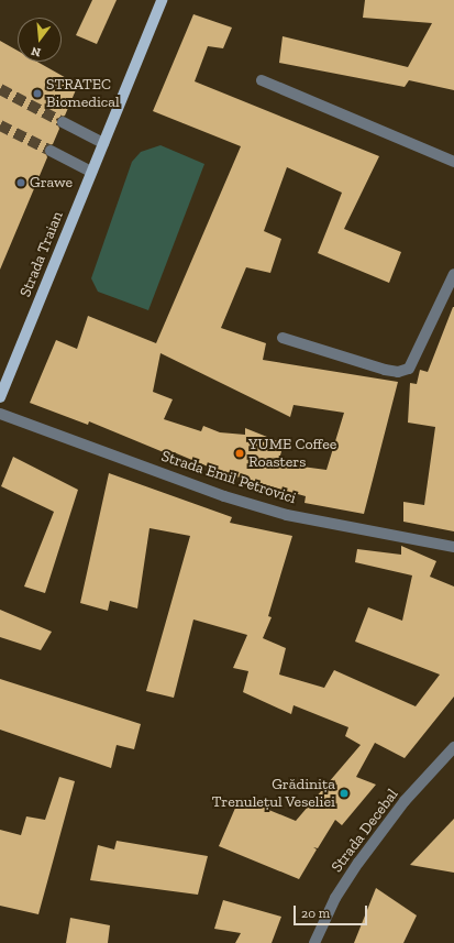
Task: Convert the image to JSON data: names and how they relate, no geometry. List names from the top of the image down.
{
  "streets": {
    "main road": ["Strada Traian"],
    "street": ["Strada Emil Petrovici", "Strada Decebal"]
  },
  "places": [
    "STRATEC Biomedical",
    "Grawe",
    "YUME Coffee Roasters",
    "Grădinița Trenulețul Veseliei"
  ],
  "scale_bar": "20 m",
  "north": "bottom"
}
